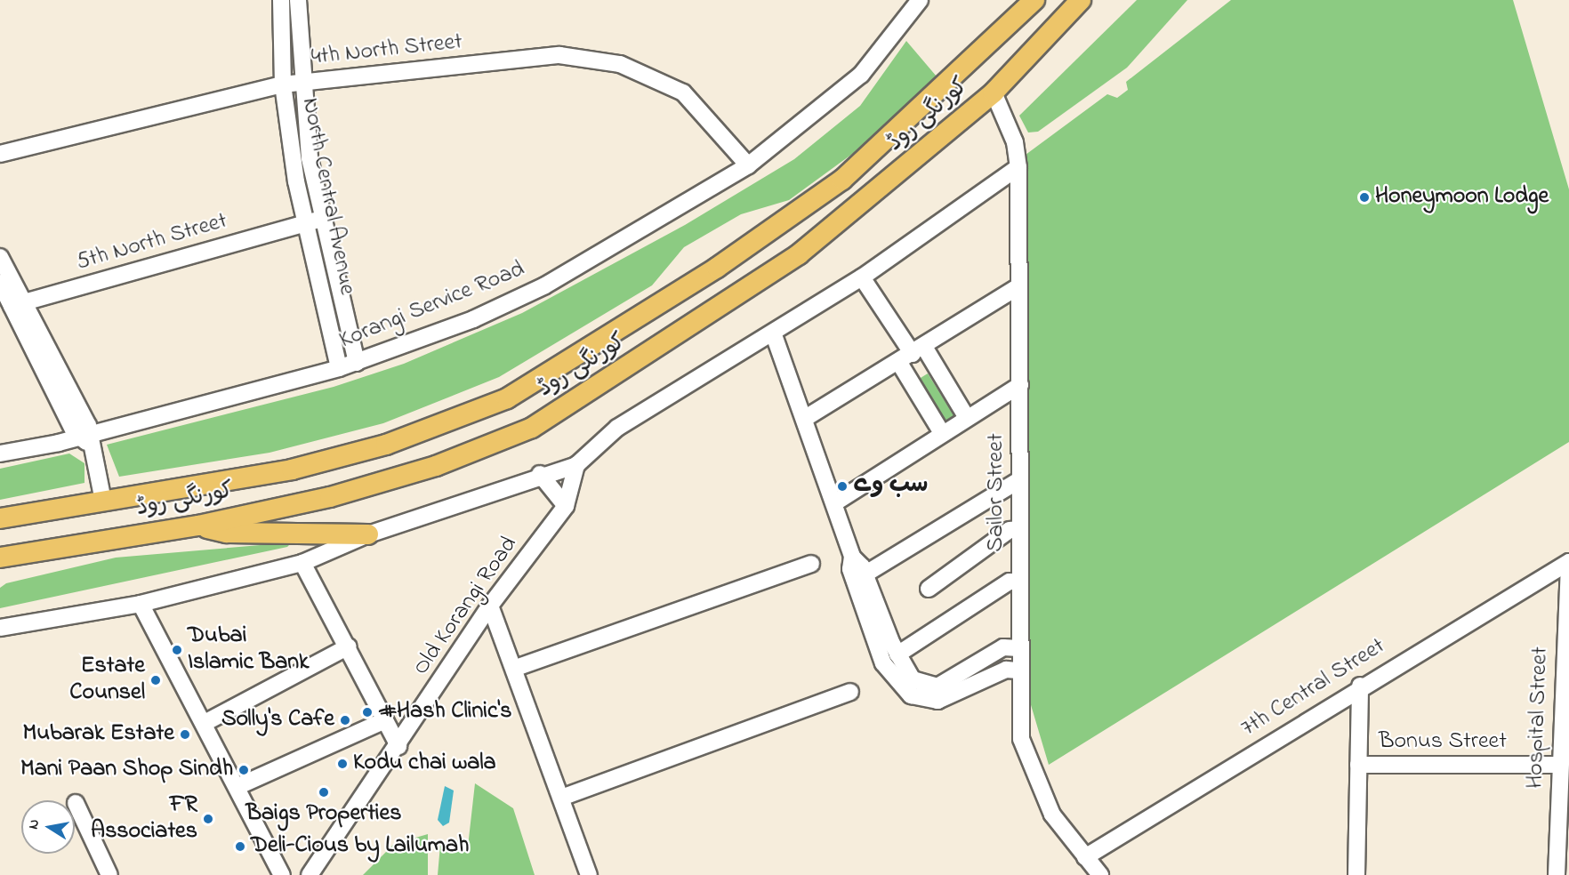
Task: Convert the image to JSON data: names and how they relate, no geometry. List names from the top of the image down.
{
  "streets": {
    "main road": ["کورنگی روڈ"],
    "street": [
      "4th North Street",
      "North Central Avenue",
      "5th North Street",
      "Korangi Service Road",
      "Sailor Street",
      "Old Korangi Road",
      "7th Central Street",
      "Hospital Street",
      "Bonus Street"
    ]
  },
  "crossings": [
    ["4th North Street", "North Central Avenue"],
    ["4th North Street", "Korangi Service Road"],
    ["کورنگی روڈ", "Sailor Street"],
    ["North Central Avenue", "5th North Street"],
    ["North Central Avenue", "Korangi Service Road"],
    ["Sailor Street", "7th Central Street"],
    ["7th Central Street", "Hospital Street"],
    ["7th Central Street", "Bonus Street"],
    ["Hospital Street", "Bonus Street"]
  ],
  "places": [
    "Honeymoon Lodge",
    "سب وے",
    "Dubai Islamic Bank",
    "Estate Counsel",
    "#Hash Clinic's",
    "Solly's Cafe",
    "Mubarak Estate",
    "Kodu chai wala",
    "Mani Paan Shop Sindh",
    "Baigs Properties",
    "FR Associates",
    "Deli-Cious by Lailumah"
  ],
  "north": "left"
}
